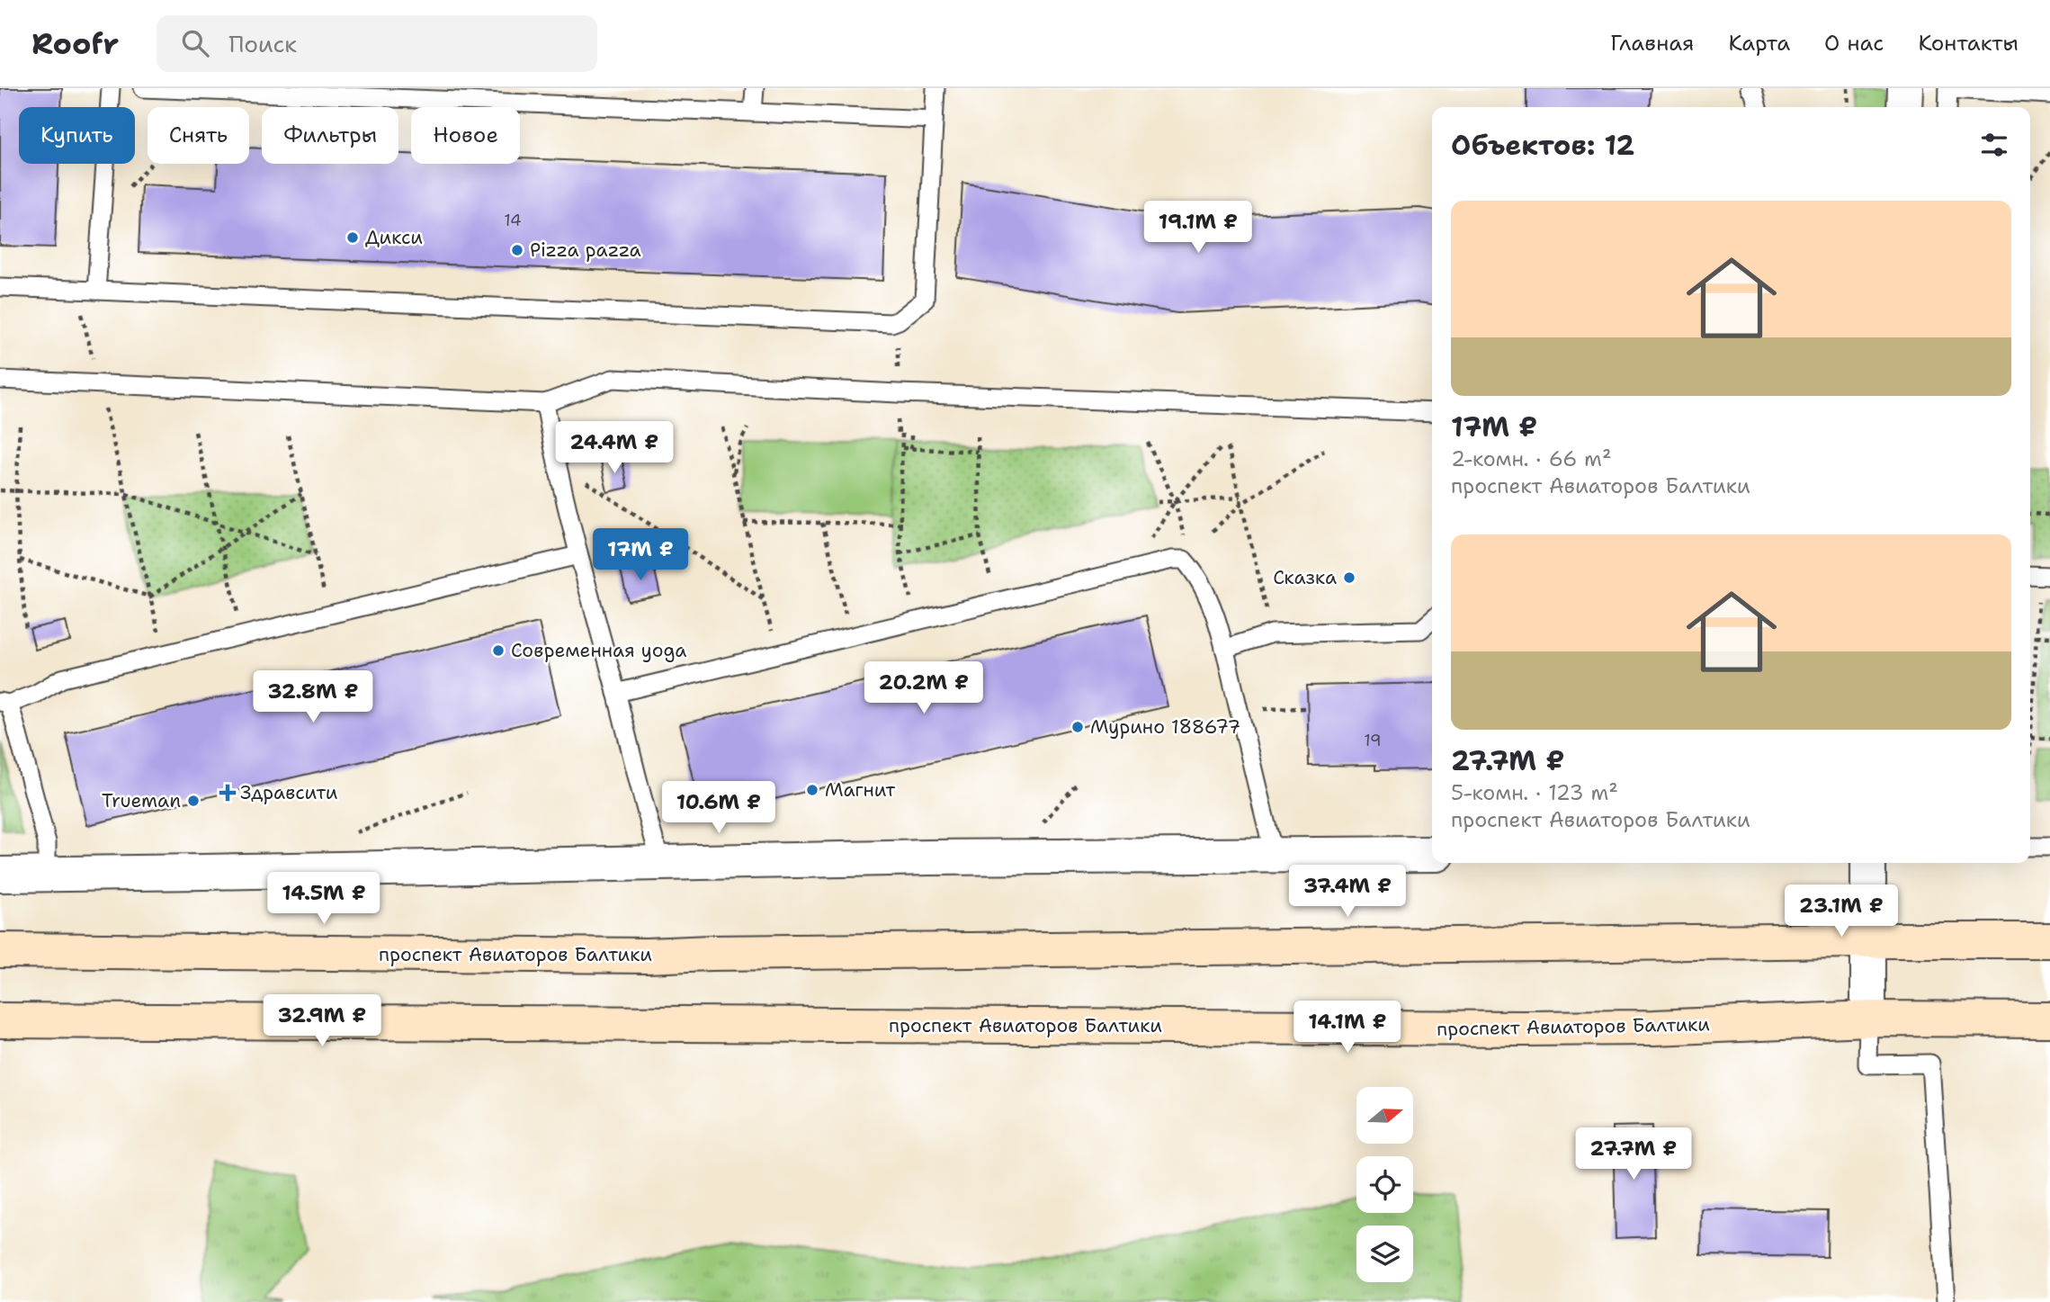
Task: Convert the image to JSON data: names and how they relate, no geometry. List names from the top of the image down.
{
  "streets": {
    "street": ["проспект Авиаторов Балтики"]
  },
  "places": {
    "other": [
      "Дикси",
      "Pizza pazza",
      "Сказка",
      "Современная yoga",
      "Мурино 188677",
      "Магнит",
      "Trueman"
    ],
    "health": ["Здравсити"]
  },
  "house_numbers": ["14", "19"],
  "north": "right",
  "page": {
    "header": "Roofr",
    "search": "Поиск",
    "nav": [
      "Главная",
      "Карта",
      "О нас",
      "Контакты"
    ],
    "chip": [
      "Купить",
      "Снять",
      "Фильтры",
      "Новое"
    ],
    "heading": "Объектов: 12",
    "list": [
      {
        "name": "17M ₽",
        "note": "2-комн. · 66 m² · проспект Авиаторов Балтики"
      },
      {
        "name": "27.7M ₽",
        "note": "5-комн. · 123 m² · проспект Авиаторов Балтики"
      }
    ],
    "price": [
      "19.1M ₽",
      "24.4M ₽",
      "17M ₽",
      "20.2M ₽",
      "32.8M ₽",
      "10.6M ₽",
      "37.4M ₽",
      "14.5M ₽",
      "23.1M ₽",
      "32.9M ₽",
      "14.1M ₽",
      "27.7M ₽"
    ]
  }
}
